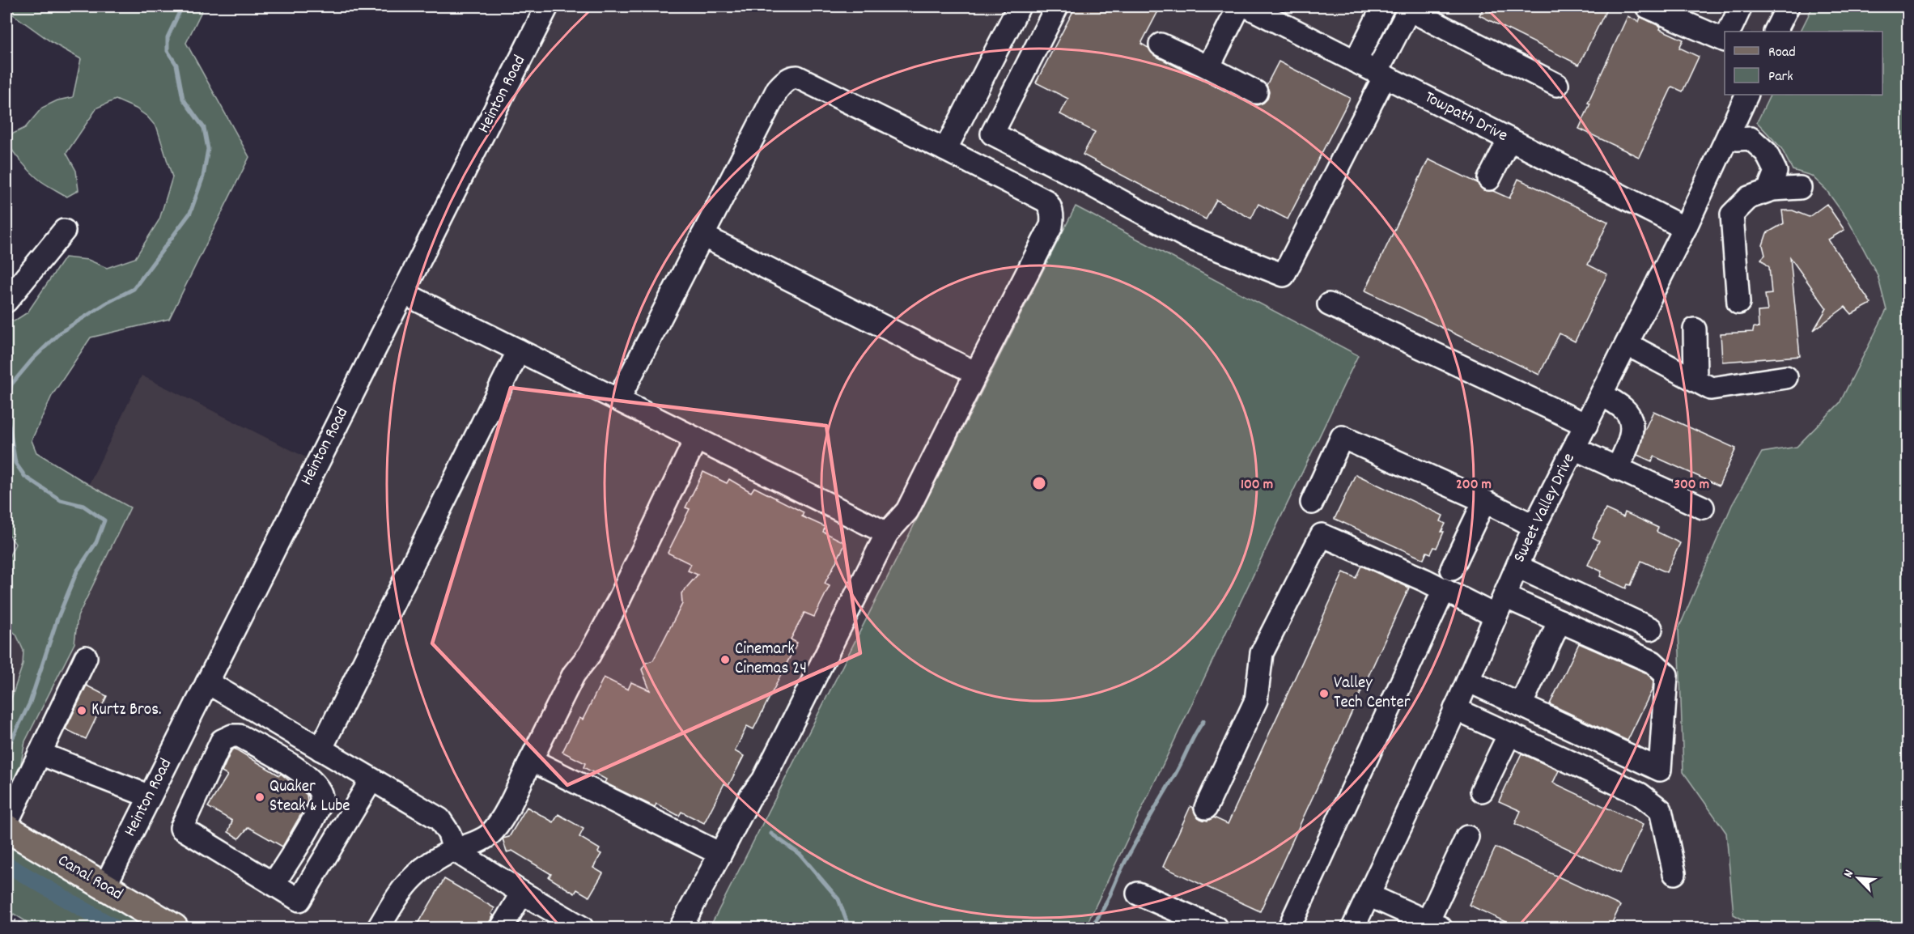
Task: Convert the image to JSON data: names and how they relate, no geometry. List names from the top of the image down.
{
  "streets": {
    "main road": ["Canal Road"],
    "street": ["Heinton Road", "Towpath Drive", "Sweet Valley Drive"]
  },
  "crossings": [
    ["Heinton Road", "Canal Road"],
    ["Towpath Drive", "Sweet Valley Drive"]
  ],
  "places": [
    "Cinemark Cinemas 24",
    "Valley Tech Center",
    "Kurtz Bros.",
    "Quaker Steak & Lube"
  ],
  "legend": ["Road", "Park"],
  "north": "top left",
  "rings": ["100 m", "200 m", "300 m"]
}
